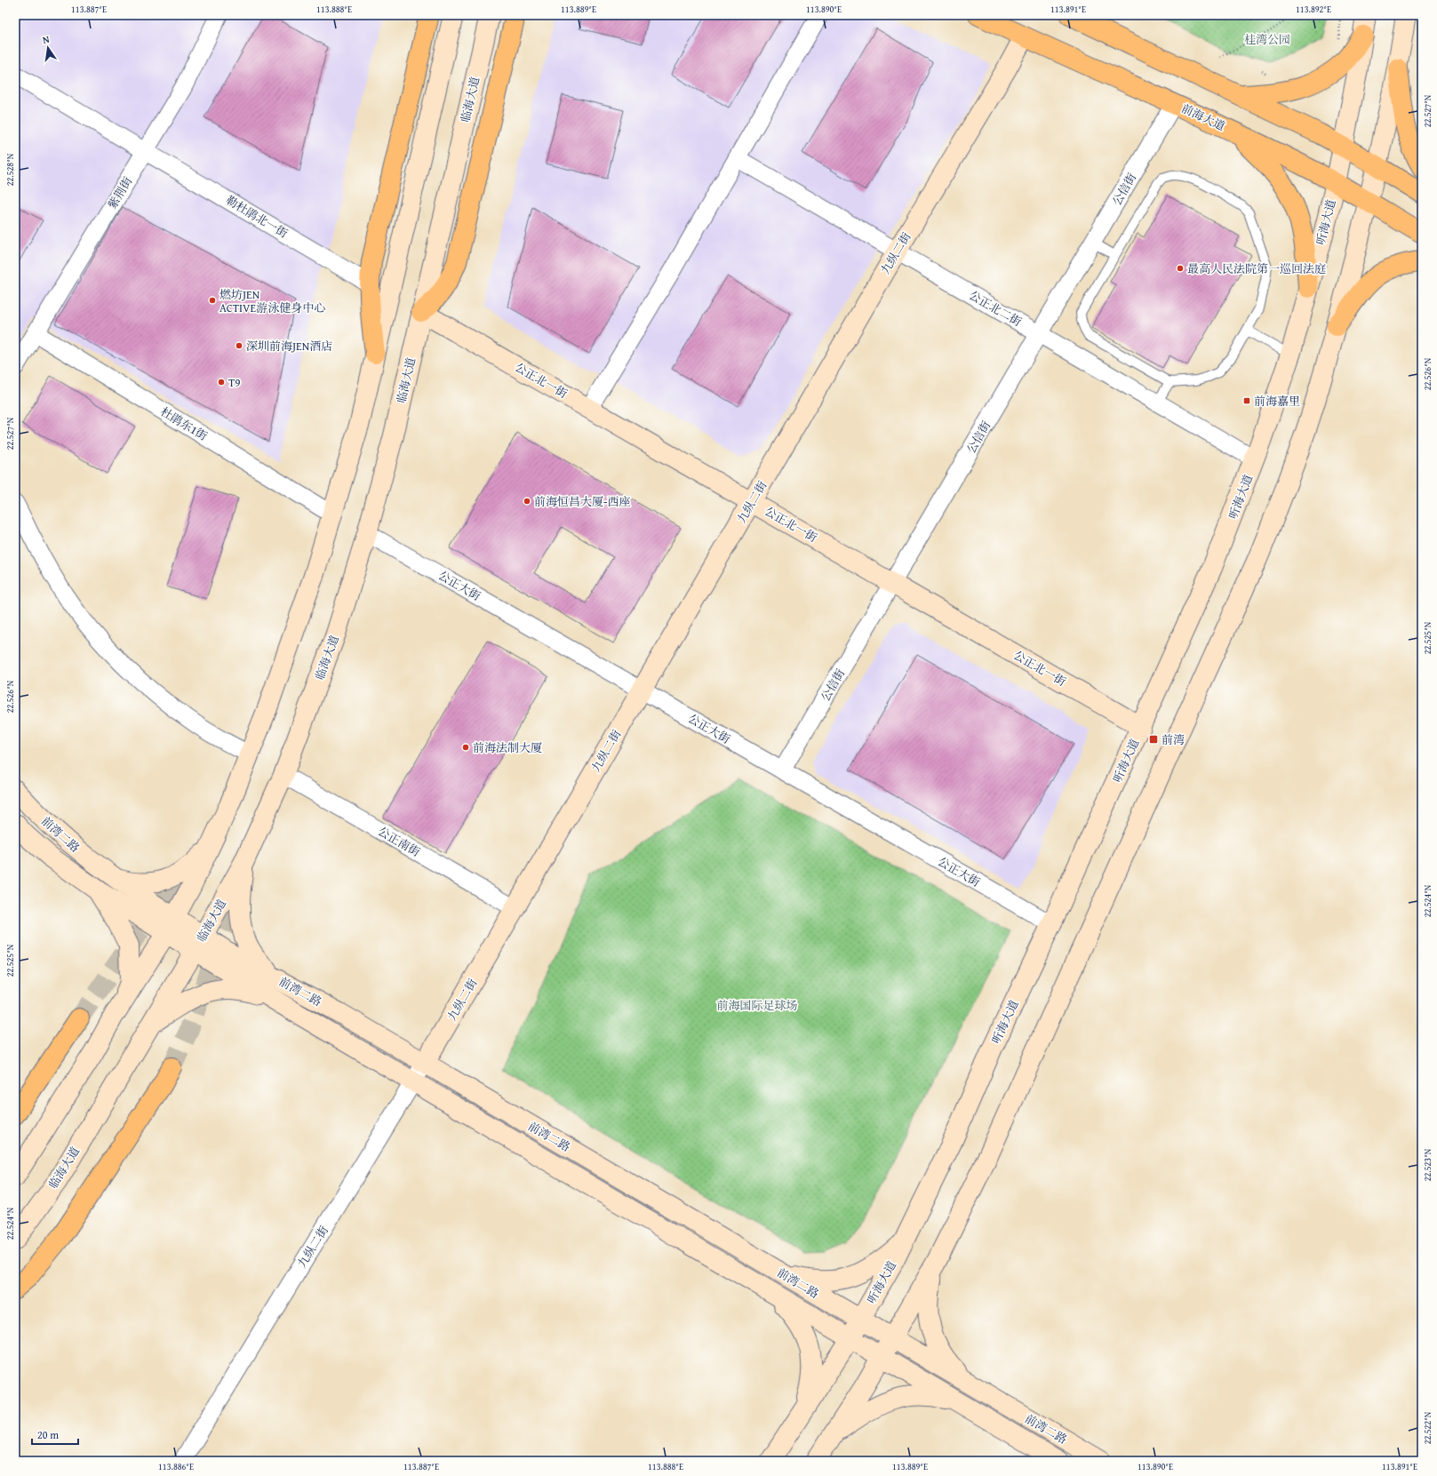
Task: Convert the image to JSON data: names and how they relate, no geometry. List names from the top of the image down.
{
  "streets": {
    "main road": [
      "临海大道",
      "前海大道",
      "听海大道",
      "九纵二街",
      "公正北一街",
      "前湾二路"
    ],
    "street": [
      "公信街",
      "紫荆街",
      "勒杜鹃北一街",
      "公正北二街",
      "杜鹃东1街",
      "公正大街",
      "公正南街"
    ]
  },
  "crossings": [
    ["临海大道", "公正北一街"],
    ["临海大道", "公正大街"],
    ["临海大道", "前湾二路"],
    ["临海大道", "公正南街"],
    ["前海大道", "公信街"],
    ["前海大道", "听海大道"],
    ["前海大道", "九纵二街"],
    ["公信街", "公正北二街"],
    ["公信街", "公正北一街"],
    ["公信街", "公正大街"],
    ["紫荆街", "勒杜鹃北一街"],
    ["紫荆街", "杜鹃东1街"],
    ["听海大道", "公正北二街"],
    ["听海大道", "公正北一街"],
    ["听海大道", "公正大街"],
    ["听海大道", "前湾二路"],
    ["九纵二街", "公正北二街"],
    ["九纵二街", "公正北一街"],
    ["九纵二街", "公正大街"],
    ["九纵二街", "前湾二路"],
    ["九纵二街", "公正南街"]
  ],
  "parks": ["桂湾公园", "前海国际足球场"],
  "places": {
    "other": [
      "最高人民法院第一巡回法庭",
      "燃坊JEN ACTIVE游泳健身中心",
      "深圳前海JEN酒店",
      "T9",
      "前海恒昌大厦-西座",
      "前海法制大厦"
    ],
    "transit": ["前海嘉里", "前湾"]
  },
  "scale_bar": "20 m",
  "north": "top",
  "coordinates": [
    "113.887°E",
    "113.888°E",
    "113.889°E",
    "113.890°E",
    "113.891°E",
    "113.892°E",
    "22.527°N",
    "22.528°N",
    "22.526°N",
    "22.525°N",
    "22.524°N",
    "22.523°N",
    "22.522°N",
    "113.886°E"
  ]
}
